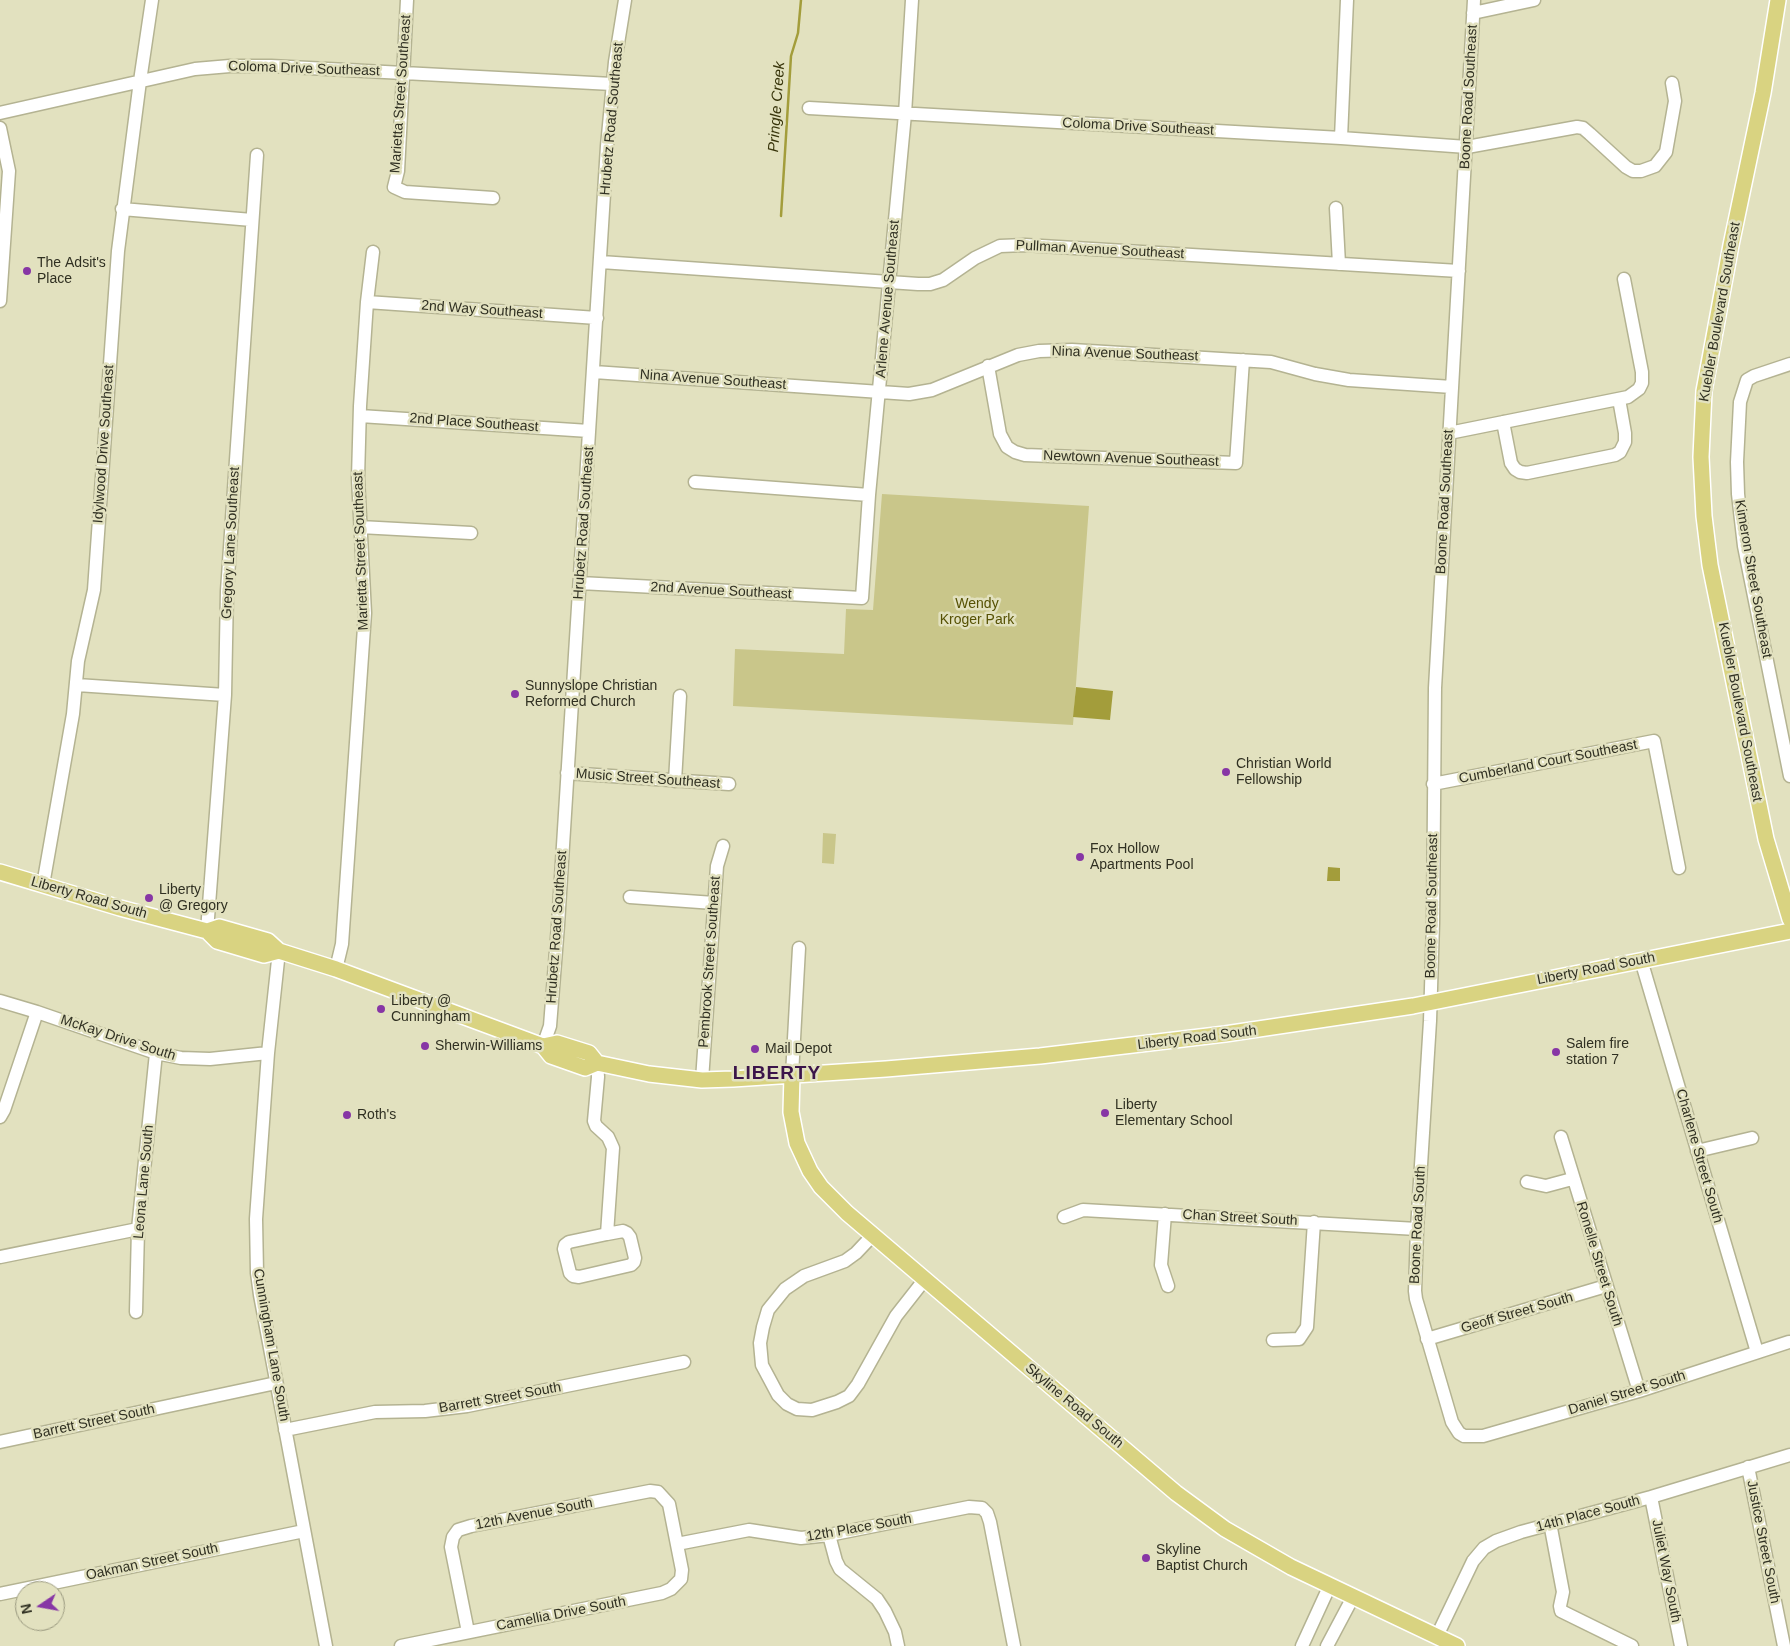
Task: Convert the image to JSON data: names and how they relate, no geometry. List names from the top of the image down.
{
  "streets": {
    "main road": ["Kuebler Boulevard Southeast", "Liberty Road South", "Skyline Road South"],
    "street": [
      "Coloma Drive Southeast",
      "Marietta Street Southeast",
      "Boone Road Southeast",
      "Hrubetz Road Southeast",
      "Pullman Avenue Southeast",
      "Arlene Avenue Southeast",
      "2nd Way Southeast",
      "Nina Avenue Southeast",
      "2nd Place Southeast",
      "Idylwood Drive Southeast",
      "Newtown Avenue Southeast",
      "Gregory Lane Southeast",
      "Kimeron Street Southeast",
      "2nd Avenue Southeast",
      "Cumberland Court Southeast",
      "Music Street Southeast",
      "Pembrook Street Southeast",
      "McKay Drive South",
      "Charlene Street South",
      "Leona Lane South",
      "Chan Street South",
      "Boone Road South",
      "Ronelle Street South",
      "Geoff Street South",
      "Cunningham Lane South",
      "Daniel Street South",
      "Barrett Street South",
      "12th Avenue South",
      "14th Place South",
      "12th Place South",
      "Justice Street South",
      "Oakman Street South",
      "Juliet Way South",
      "Camellia Drive South"
    ]
  },
  "crossings": [
    ["Coloma Drive Southeast", "Marietta Street Southeast"],
    ["Coloma Drive Southeast", "Boone Road Southeast"],
    ["Coloma Drive Southeast", "Hrubetz Road Southeast"],
    ["Coloma Drive Southeast", "Arlene Avenue Southeast"],
    ["Coloma Drive Southeast", "Idylwood Drive Southeast"],
    ["Marietta Street Southeast", "2nd Way Southeast"],
    ["Marietta Street Southeast", "2nd Place Southeast"],
    ["Marietta Street Southeast", "Liberty Road South"],
    ["Boone Road Southeast", "Pullman Avenue Southeast"],
    ["Boone Road Southeast", "Nina Avenue Southeast"],
    ["Boone Road Southeast", "Cumberland Court Southeast"],
    ["Boone Road Southeast", "Liberty Road South"],
    ["Boone Road Southeast", "Boone Road South"],
    ["Hrubetz Road Southeast", "Pullman Avenue Southeast"],
    ["Hrubetz Road Southeast", "2nd Way Southeast"],
    ["Hrubetz Road Southeast", "Nina Avenue Southeast"],
    ["Hrubetz Road Southeast", "2nd Place Southeast"],
    ["Hrubetz Road Southeast", "2nd Avenue Southeast"],
    ["Hrubetz Road Southeast", "Music Street Southeast"],
    ["Hrubetz Road Southeast", "Liberty Road South"],
    ["Pullman Avenue Southeast", "Arlene Avenue Southeast"],
    ["Arlene Avenue Southeast", "Nina Avenue Southeast"],
    ["Arlene Avenue Southeast", "2nd Avenue Southeast"],
    ["Nina Avenue Southeast", "Newtown Avenue Southeast"],
    ["Idylwood Drive Southeast", "Liberty Road South"],
    ["Gregory Lane Southeast", "Liberty Road South"],
    ["Liberty Road South", "Pembrook Street Southeast"],
    ["Liberty Road South", "Charlene Street South"],
    ["Liberty Road South", "Boone Road South"],
    ["Liberty Road South", "Cunningham Lane South"],
    ["Liberty Road South", "Skyline Road South"],
    ["McKay Drive South", "Leona Lane South"],
    ["McKay Drive South", "Cunningham Lane South"],
    ["Charlene Street South", "Daniel Street South"],
    ["Chan Street South", "Boone Road South"],
    ["Boone Road South", "Geoff Street South"],
    ["Boone Road South", "Daniel Street South"],
    ["Ronelle Street South", "Geoff Street South"],
    ["Ronelle Street South", "Daniel Street South"],
    ["Cunningham Lane South", "Barrett Street South"],
    ["Cunningham Lane South", "Oakman Street South"],
    ["Skyline Road South", "14th Place South"],
    ["12th Avenue South", "12th Place South"],
    ["12th Avenue South", "Camellia Drive South"],
    ["14th Place South", "Justice Street South"],
    ["14th Place South", "Juliet Way South"],
    ["12th Place South", "Camellia Drive South"]
  ],
  "districts": ["LIBERTY"],
  "water": ["Pringle Creek"],
  "parks": ["Wendy Kroger Park"],
  "places": [
    "The Adsit's Place",
    "Sunnyslope Christian Reformed Church",
    "Christian World Fellowship",
    "Fox Hollow Apartments Pool",
    "Liberty @ Gregory",
    "Liberty @ Cunningham",
    "Sherwin-Williams",
    "Mail Depot",
    "Salem fire station 7",
    "Liberty Elementary School",
    "Roth's",
    "Skyline Baptist Church"
  ],
  "north": "left"
}
